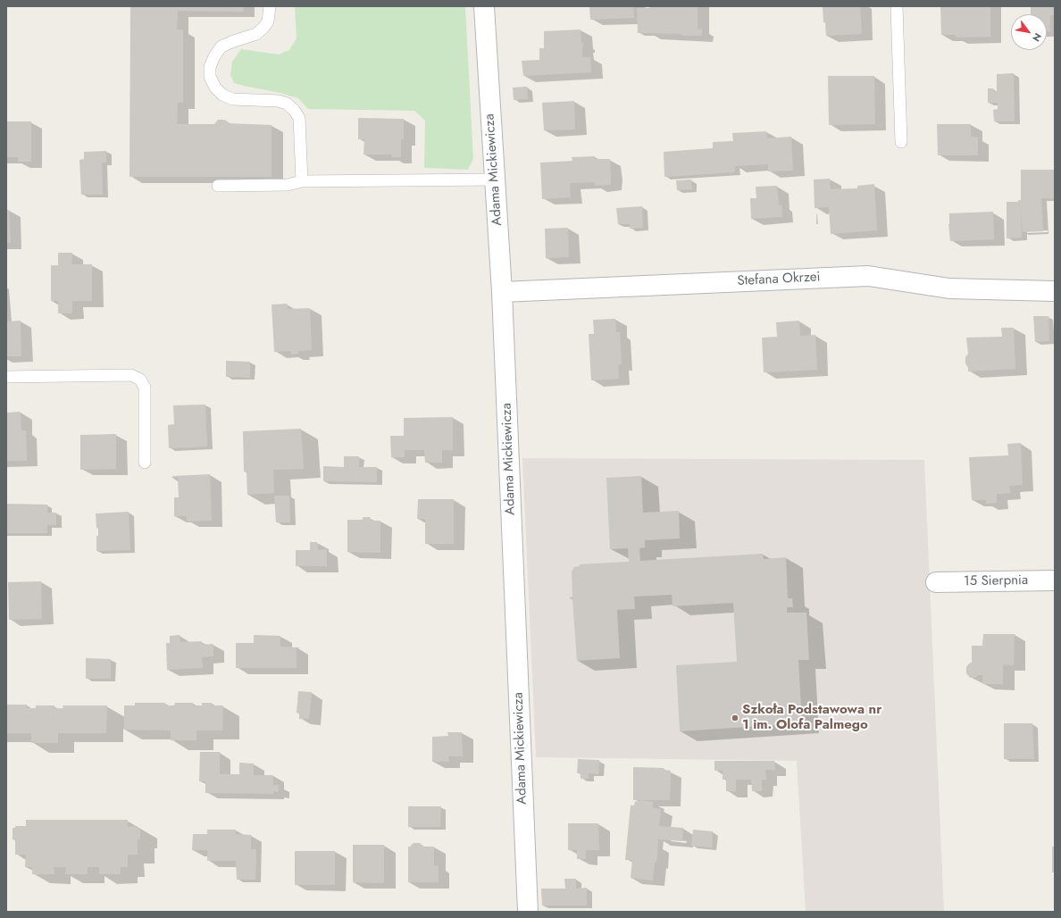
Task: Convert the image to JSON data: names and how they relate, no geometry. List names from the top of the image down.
{
  "streets": {
    "street": ["Adama Mickiewicza", "Stefana Okrzei", "15 Sierpnia"]
  },
  "crossings": [
    ["Adama Mickiewicza", "Stefana Okrzei"]
  ],
  "places": ["Szkoła Podstawowa nr 1 im. Olofa Palmego"],
  "north": "bottom right"
}
